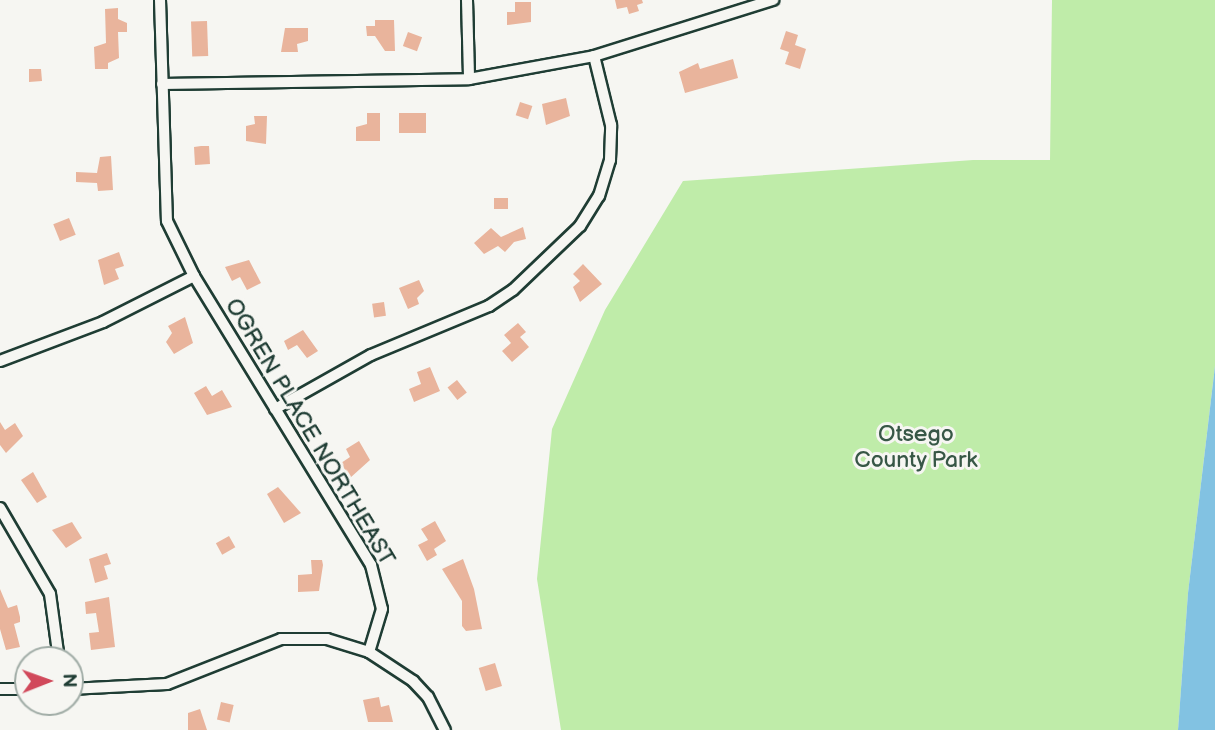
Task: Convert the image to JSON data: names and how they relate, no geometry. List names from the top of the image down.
{
  "streets": {
    "street": ["OGREN PLACE NORTHEAST"]
  },
  "parks": ["Otsego County Park"],
  "north": "right"
}
